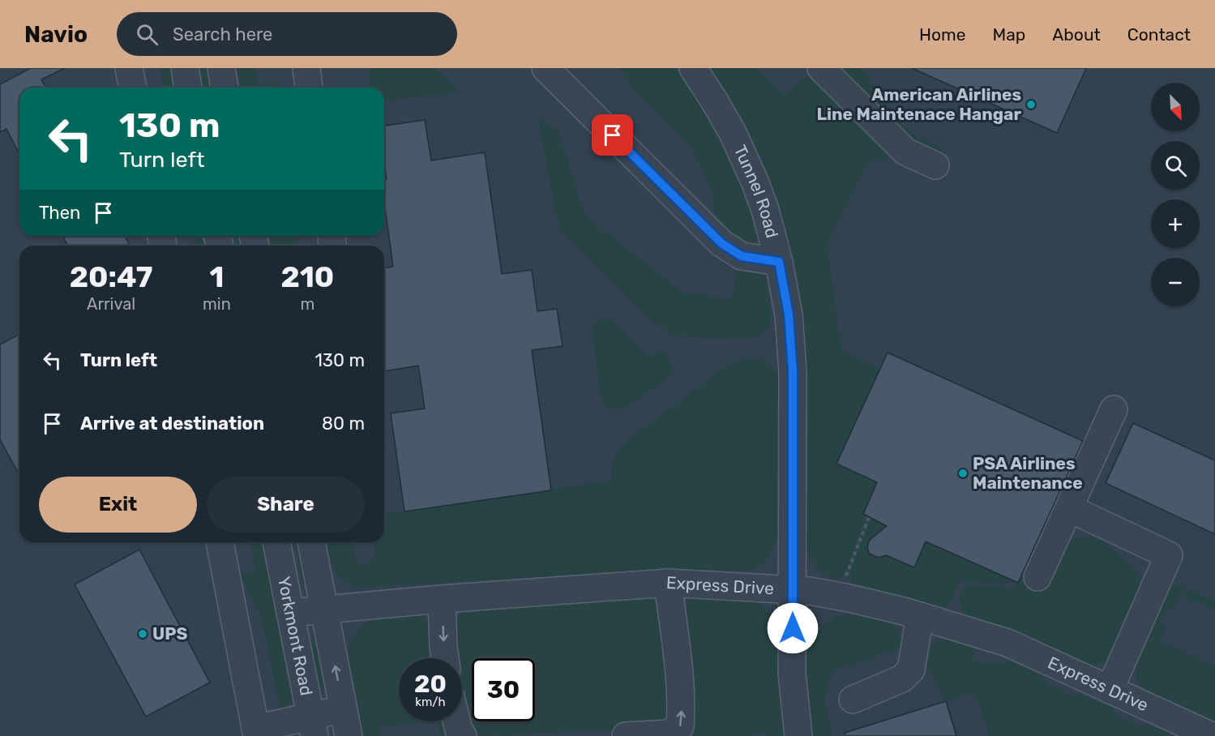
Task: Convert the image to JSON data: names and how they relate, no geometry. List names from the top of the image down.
{
  "streets": {
    "street": ["Tunnel Road", "Express Drive", "Yorkmont Road"]
  },
  "crossings": [
    ["Tunnel Road", "Express Drive"],
    ["Express Drive", "Yorkmont Road"]
  ],
  "places": ["American Airlines Line Maintenace Hangar", "PSA Airlines Maintenance", "UPS"],
  "north": "bottom right",
  "page": {
    "header": "Navio",
    "search": "Search here",
    "nav": [
      "Home",
      "Map",
      "About",
      "Contact"
    ],
    "map_buttons": ["+", "−"],
    "turn": ["130 m", "Turn left"],
    "then": "Then",
    "eta": [
      "20:47",
      "Arrival",
      "1",
      "min",
      "210",
      "m"
    ],
    "list": [
      {
        "name": "Turn left",
        "value": "130 m"
      },
      {
        "name": "Arrive at destination",
        "value": "80 m"
      }
    ],
    "buttons": ["Exit", "Share"],
    "speed": "20 km/h",
    "limit": "30"
  }
}
